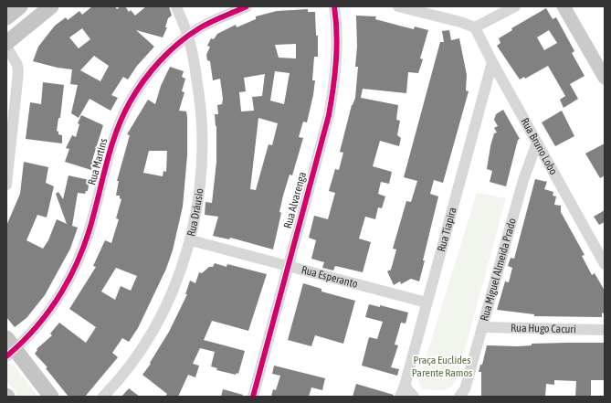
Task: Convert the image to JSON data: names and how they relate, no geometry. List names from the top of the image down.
{
  "streets": {
    "street": [
      "Rua Bruno Lobo",
      "Rua Martins",
      "Rua Alvarenga",
      "Rua Dráusio",
      "Rua Tiapira",
      "Rua Miguel Almeida Prado",
      "Rua Esperanto",
      "Rua Hugo Cacuri"
    ]
  },
  "crossings": [
    ["Rua Bruno Lobo", "Rua Tiapira"],
    ["Rua Bruno Lobo", "Rua Miguel Almeida Prado"],
    ["Rua Martins", "Rua Dráusio"],
    ["Rua Alvarenga", "Rua Esperanto"],
    ["Rua Dráusio", "Rua Esperanto"],
    ["Rua Tiapira", "Rua Esperanto"],
    ["Rua Miguel Almeida Prado", "Rua Hugo Cacuri"]
  ],
  "parks": ["Praça Euclides Parente Ramos"]
}
